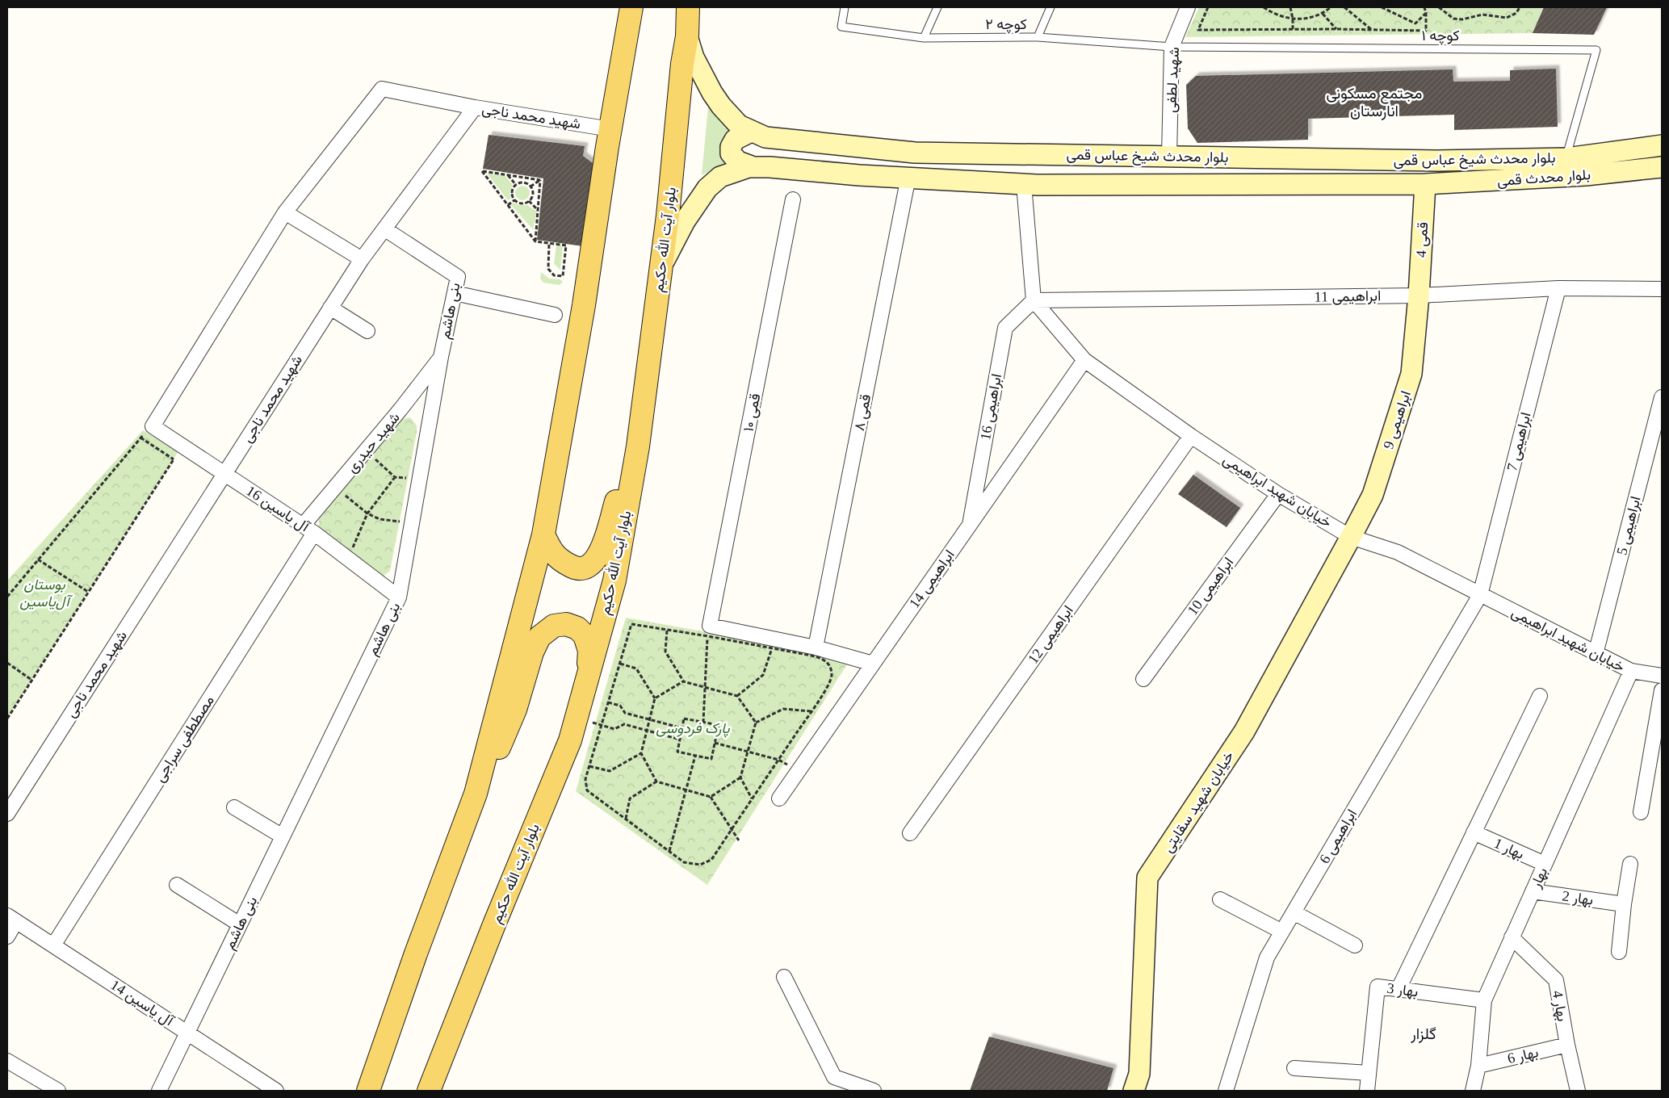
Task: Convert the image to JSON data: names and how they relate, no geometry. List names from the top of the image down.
{
  "streets": {
    "main road": [
      "بلوار محدث شیخ عباس قمی",
      "بلوار محدث قمی",
      "بلوار آیت الله حکیم",
      "قمی 4",
      "ابراهیمی 9",
      "خیابان شهید سقایتی"
    ],
    "street": [
      "شهید لطفی",
      "شهید محمد ناجی",
      "ابراهیمی 11",
      "بنی هاشم",
      "ابراهیمی 16",
      "قمی ۱۰",
      "قمی ۸",
      "ابراهیمی 7",
      "شهید حیدری",
      "خیابان شهید ابراهیمی",
      "آل یاسین 16",
      "ابراهیمی 5",
      "ابراهیمی 14",
      "ابراهیمی 10",
      "ابراهیمی 12",
      "مصططفی سراجی",
      "ابراهیمی 6",
      "بهار 1",
      "بهار",
      "بهار 2",
      "بهار 3",
      "آل یاسین 14",
      "بهار 4",
      "بهار 6"
    ],
    "lane": ["کوچه ۲", "کوچه ۱"]
  },
  "crossings": [
    ["کوچه ۲", "کوچه ۱"],
    ["کوچه ۲", "شهید لطفی"],
    ["کوچه ۱", "شهید لطفی"],
    ["کوچه ۱", "بلوار محدث شیخ عباس قمی"],
    ["شهید لطفی", "بلوار محدث شیخ عباس قمی"],
    ["شهید محمد ناجی", "بنی هاشم"],
    ["شهید محمد ناجی", "آل یاسین 16"],
    ["بلوار محدث شیخ عباس قمی", "بلوار محدث قمی"],
    ["بلوار محدث شیخ عباس قمی", "بلوار آیت الله حکیم"],
    ["بلوار محدث شیخ عباس قمی", "قمی 4"],
    ["بلوار محدث شیخ عباس قمی", "قمی ۸"],
    ["بلوار محدث قمی", "قمی 4"],
    ["قمی 4", "ابراهیمی 11"],
    ["قمی 4", "ابراهیمی 9"],
    ["ابراهیمی 11", "ابراهیمی 16"],
    ["ابراهیمی 11", "ابراهیمی 9"],
    ["ابراهیمی 11", "ابراهیمی 7"],
    ["ابراهیمی 11", "خیابان شهید ابراهیمی"],
    ["بنی هاشم", "شهید حیدری"],
    ["بنی هاشم", "آل یاسین 16"],
    ["بنی هاشم", "آل یاسین 14"],
    ["ابراهیمی 16", "خیابان شهید ابراهیمی"],
    ["ابراهیمی 16", "ابراهیمی 14"],
    ["ابراهیمی 9", "خیابان شهید ابراهیمی"],
    ["ابراهیمی 9", "خیابان شهید سقایتی"],
    ["ابراهیمی 7", "خیابان شهید ابراهیمی"],
    ["ابراهیمی 7", "ابراهیمی 6"],
    ["شهید حیدری", "آل یاسین 16"],
    ["شهید حیدری", "مصططفی سراجی"],
    ["خیابان شهید ابراهیمی", "ابراهیمی 5"],
    ["خیابان شهید ابراهیمی", "ابراهیمی 14"],
    ["خیابان شهید ابراهیمی", "ابراهیمی 10"],
    ["خیابان شهید ابراهیمی", "ابراهیمی 12"],
    ["خیابان شهید ابراهیمی", "خیابان شهید سقایتی"],
    ["خیابان شهید ابراهیمی", "ابراهیمی 6"],
    ["خیابان شهید ابراهیمی", "بهار"],
    ["آل یاسین 16", "مصططفی سراجی"],
    ["مصططفی سراجی", "آل یاسین 14"],
    ["بهار 1", "بهار"],
    ["بهار", "بهار 2"],
    ["بهار", "بهار 3"],
    ["بهار", "بهار 4"],
    ["بهار", "بهار 6"],
    ["بهار 4", "بهار 6"]
  ],
  "districts": ["مجتمع مسکونی انارستان", "گلزار"],
  "parks": ["بوستان آل‌یاسین", "پارک فردوسی"]
}
